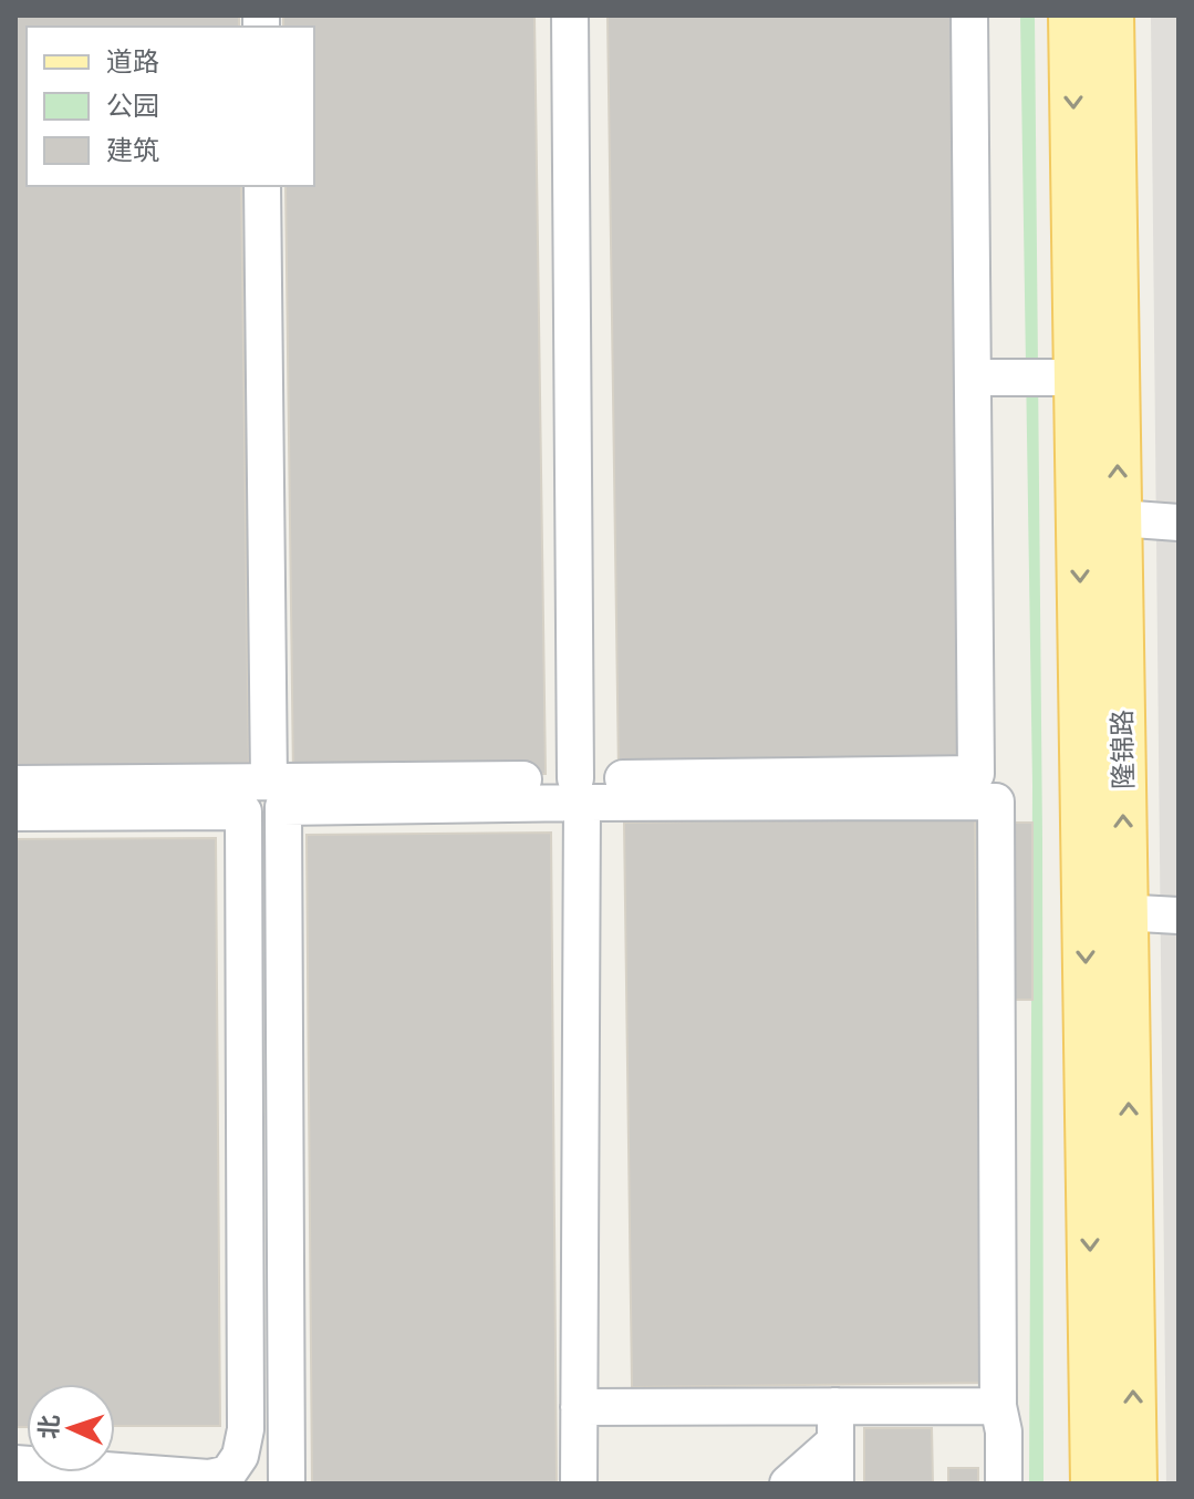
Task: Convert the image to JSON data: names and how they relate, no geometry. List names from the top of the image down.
{
  "streets": {
    "main road": ["隆锦路"]
  },
  "legend": ["道路", "公园", "建筑"],
  "north": "left"
}
